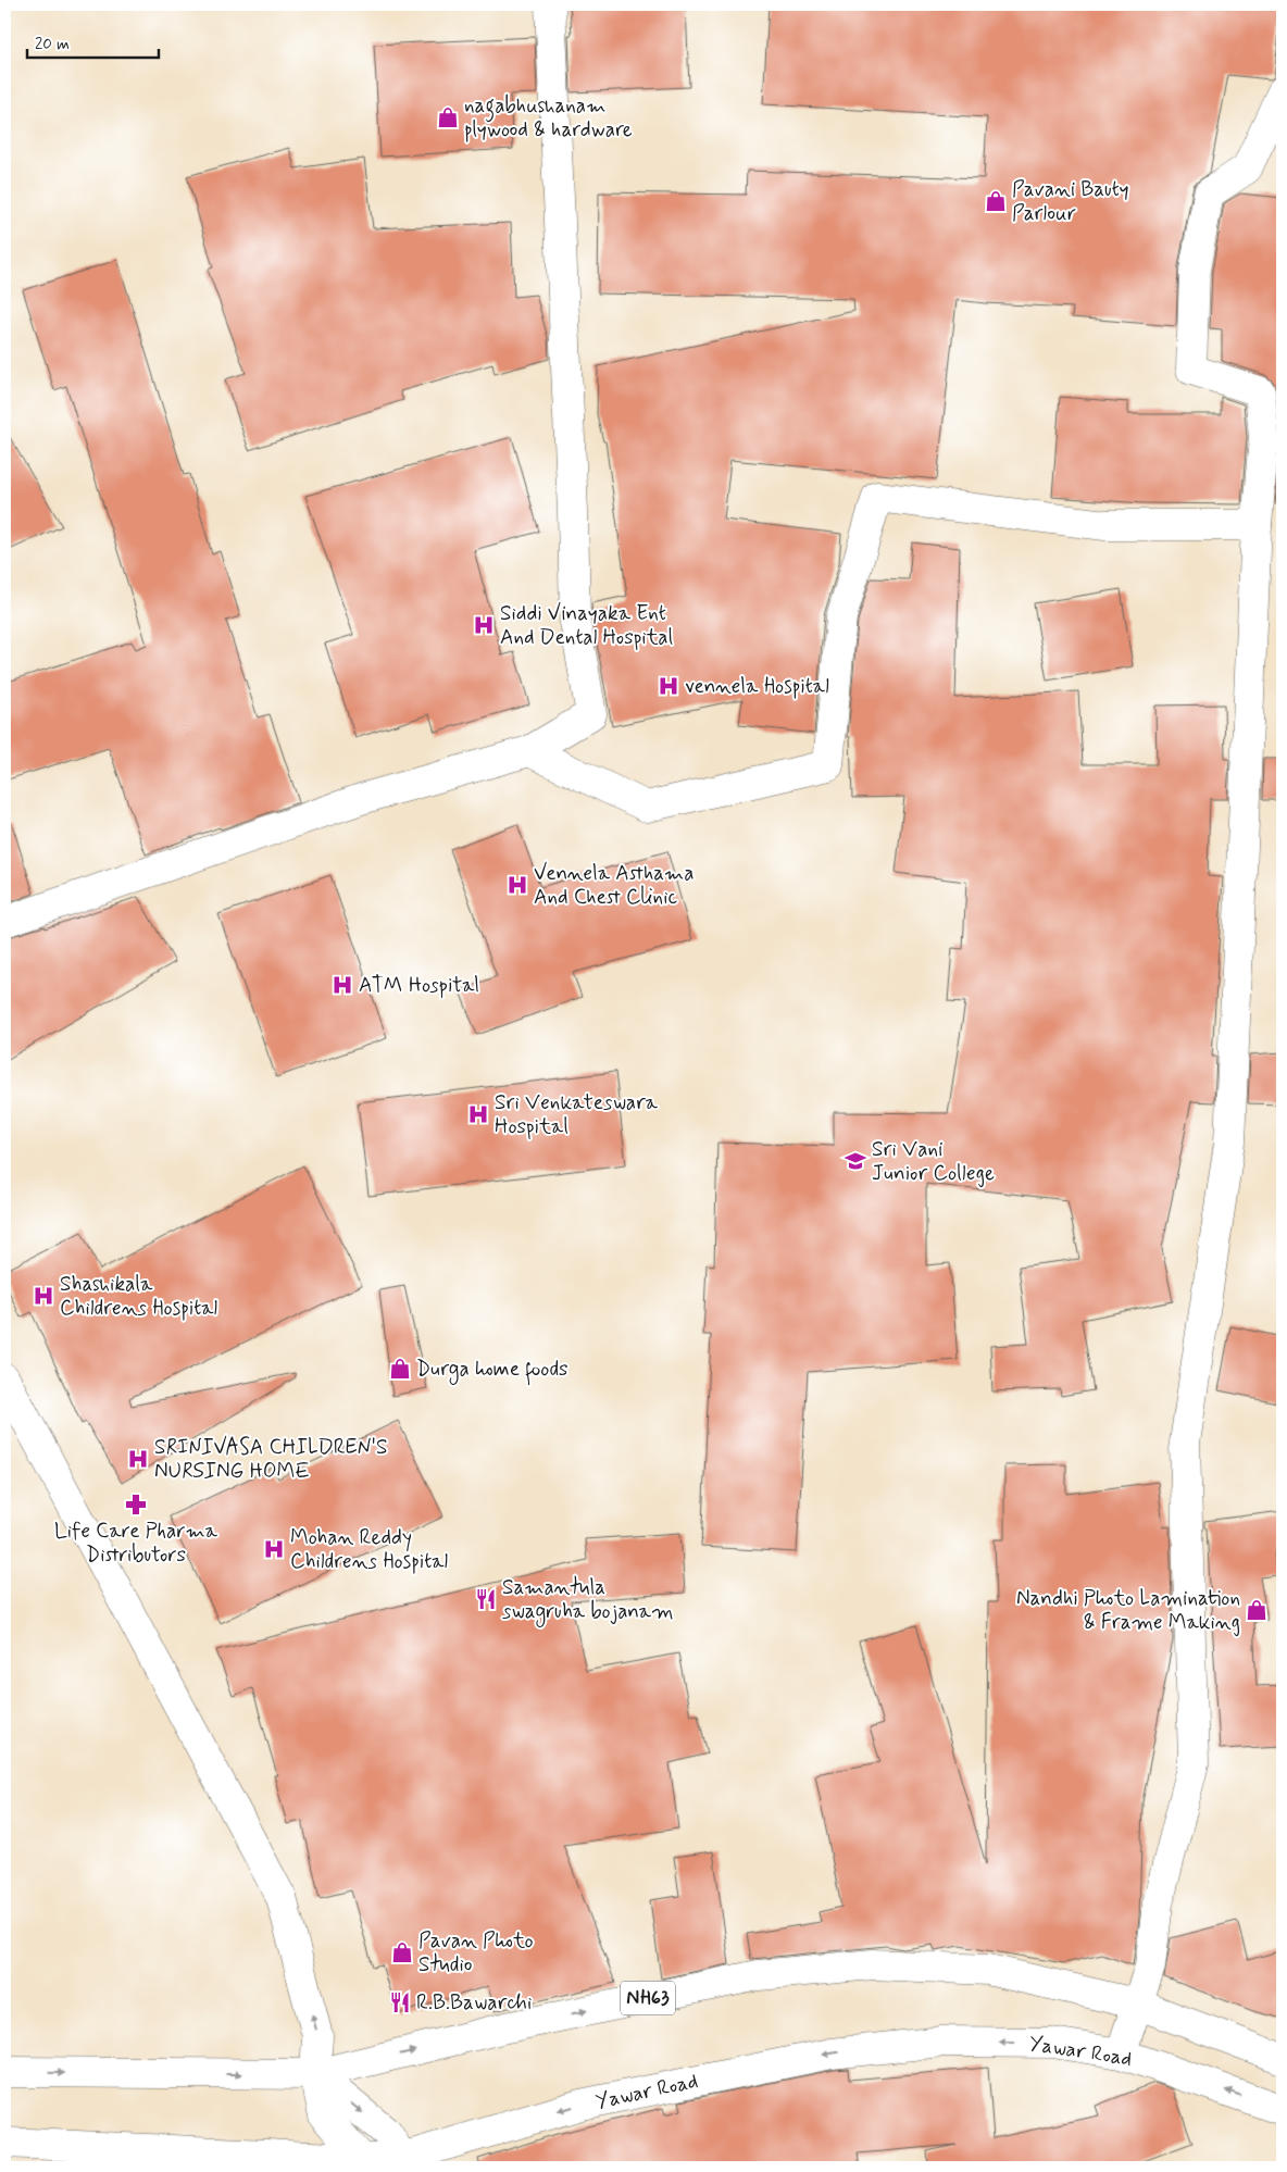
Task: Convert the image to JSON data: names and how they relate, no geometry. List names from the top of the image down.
{
  "streets": {
    "main road": ["NH63", "Yawar Road"]
  },
  "places": {
    "shop": [
      "nagabhushanam plywood & hardware",
      "Pavani Bauty Parlour",
      "Durga home foods",
      "Nandhi Photo Lamination & Frame Making",
      "Pavan Photo Studio"
    ],
    "hospital": [
      "Siddi Vinayaka Ent And Dental Hospital",
      "vennela Hospital",
      "Vennela Asthama And Chest Clinic",
      "ATM Hospital",
      "Sri Venkateswara Hospital",
      "Shashikala Childrens Hospital",
      "SRINIVASA CHILDREN'S NURSING HOME",
      "Mohan Reddy Childrens Hospital"
    ],
    "school or university": ["Sri Vani Junior College"],
    "pharmacy": ["Life Care Pharma Distributors"],
    "restaurant": ["Samantula swagruha bojanam", "R.B.Bawarchi"]
  },
  "scale_bar": "20 m"
}
